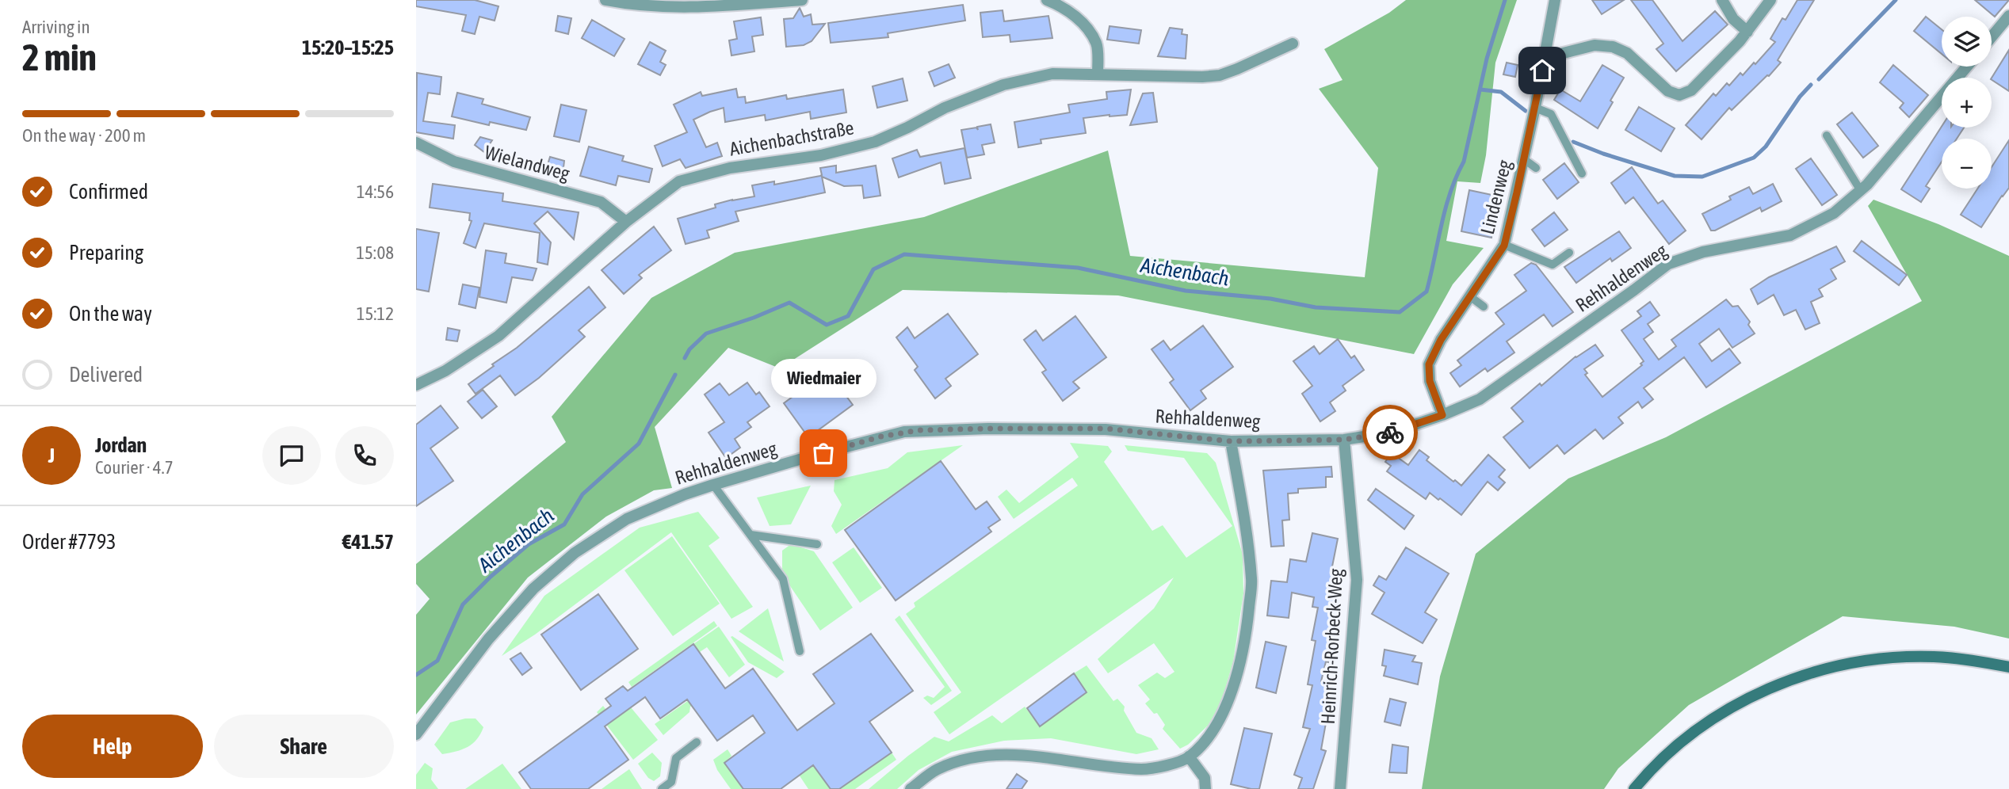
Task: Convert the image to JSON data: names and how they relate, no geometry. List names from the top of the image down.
{
  "streets": {
    "street": [
      "Aichenbachstraße",
      "Wielandweg",
      "Lindenweg",
      "Rehhaldenweg",
      "Heinrich-Rorbeck-Weg"
    ]
  },
  "crossings": [
    ["Aichenbachstraße", "Wielandweg"],
    ["Lindenweg", "Rehhaldenweg"],
    ["Rehhaldenweg", "Heinrich-Rorbeck-Weg"]
  ],
  "water": ["Aichenbach"],
  "places": ["Wiedmaier"],
  "page": {
    "heading": ["2 min", "Arriving in", "15:20–15:25"],
    "panel": [
      "Jordan",
      "Courier · 4.7",
      "Order #7793",
      "€41.57"
    ],
    "map_buttons": ["+", "−"],
    "bar": "On the way · 200 m",
    "list": [
      ["Confirmed", "14:56"],
      ["Preparing", "15:08"],
      ["On the way", "15:12"],
      "Delivered"
    ],
    "bubble": "Wiedmaier",
    "round": "J",
    "buttons": ["Help", "Share"]
  }
}
